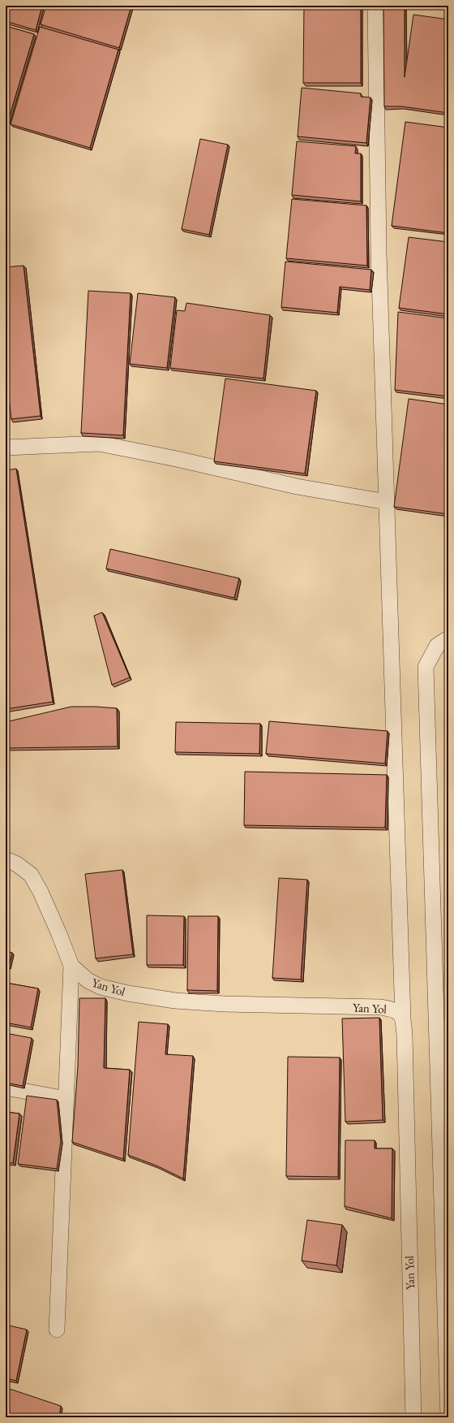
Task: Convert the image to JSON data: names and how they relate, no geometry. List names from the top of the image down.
{
  "streets": {
    "street": ["Yan Yol"]
  }
}
